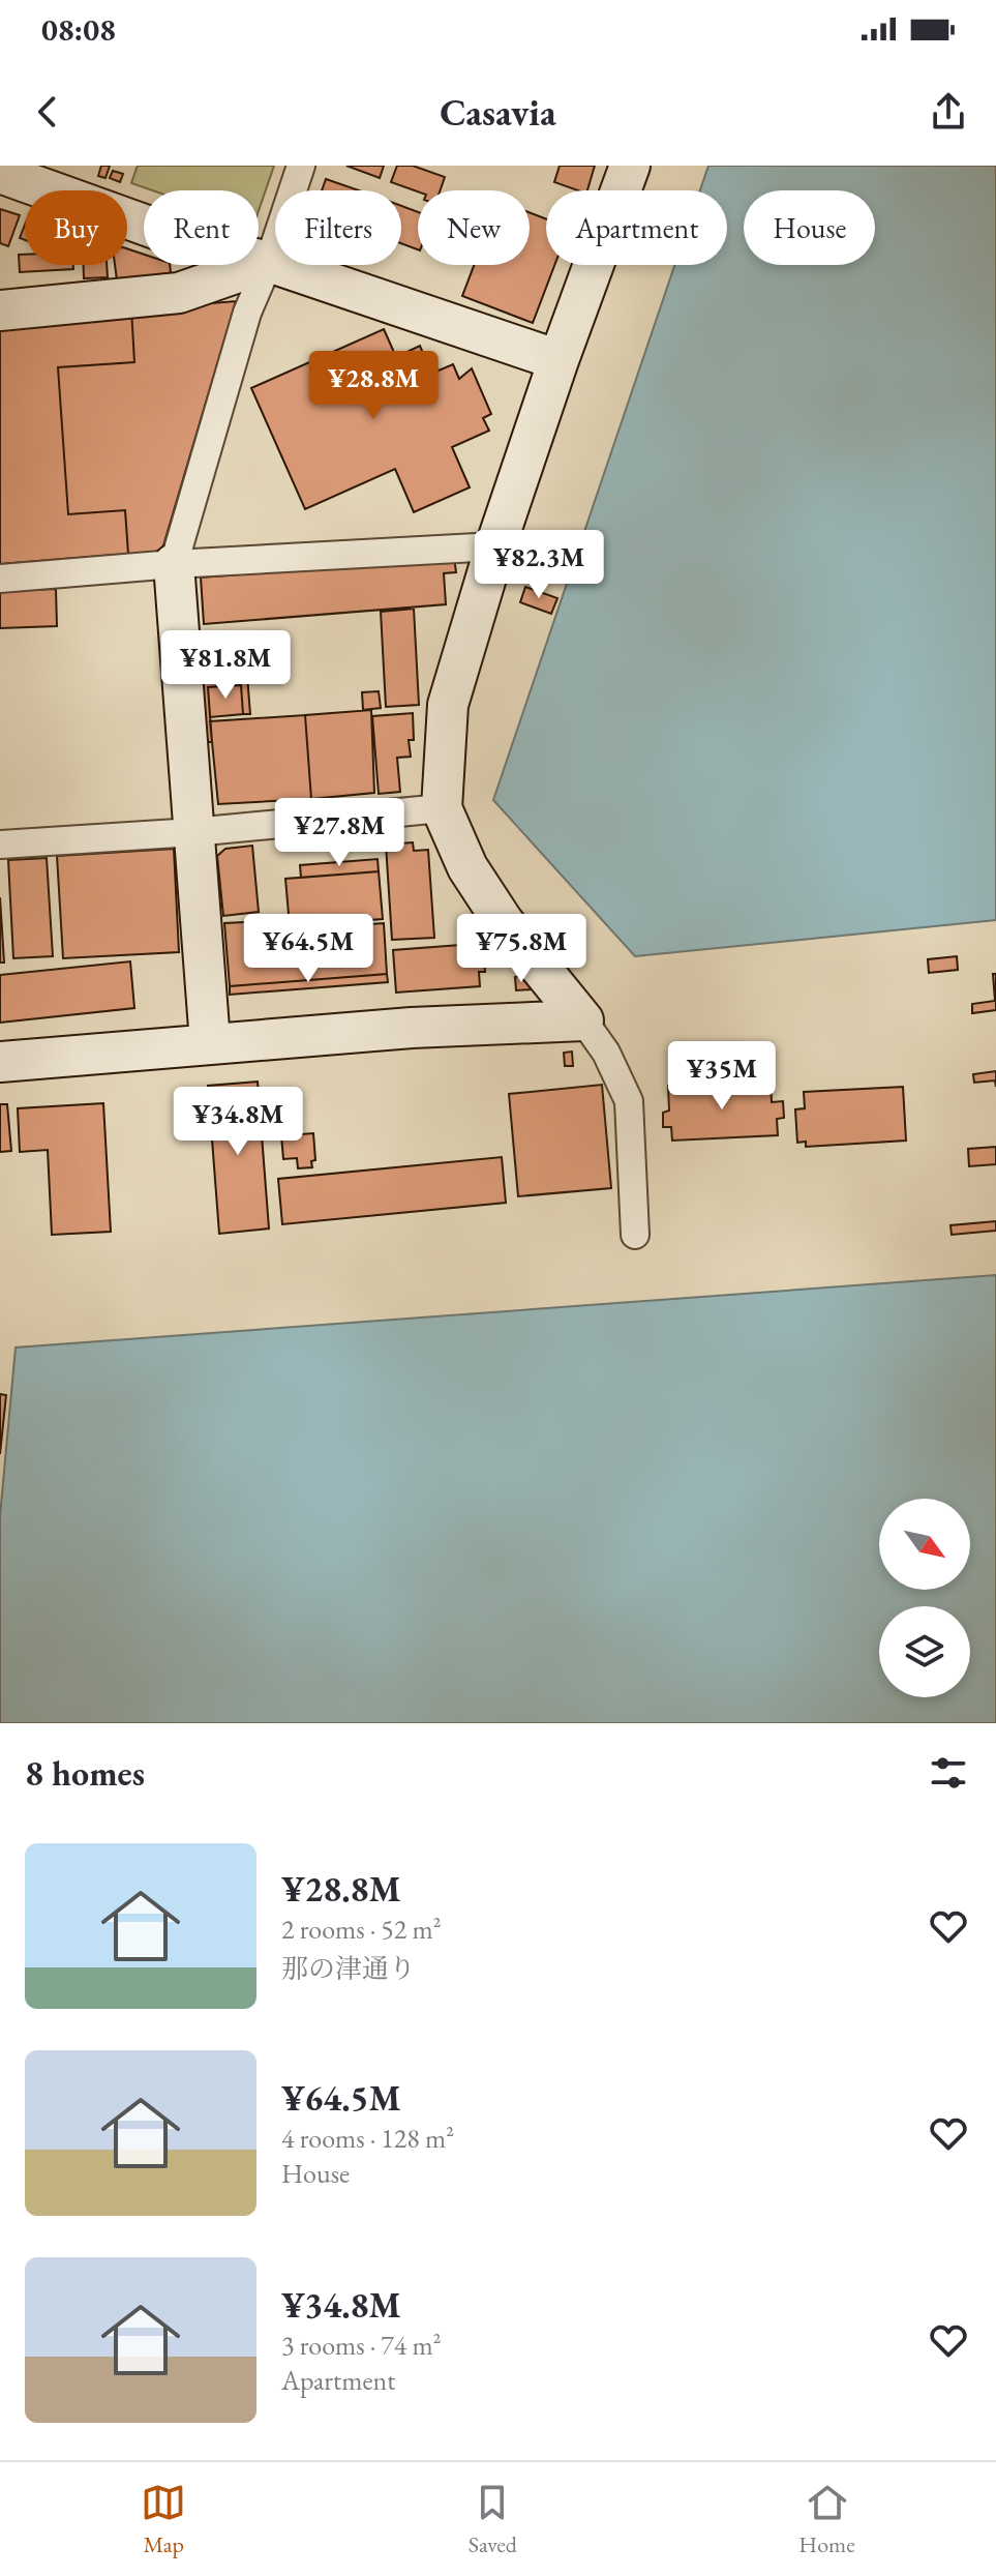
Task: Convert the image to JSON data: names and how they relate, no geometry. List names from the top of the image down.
{
  "north": "bottom right",
  "page": {
    "status": "08:08",
    "header": "Casavia",
    "chip": [
      "Buy",
      "Rent",
      "Filters",
      "New",
      "Apartment",
      "House"
    ],
    "price": [
      "¥28.8M",
      "¥82.3M",
      "¥81.8M",
      "¥27.8M",
      "¥64.5M",
      "¥75.8M",
      "¥35M",
      "¥34.8M"
    ],
    "heading": "8 homes",
    "list": [
      {
        "name": "¥28.8M",
        "note": "2 rooms · 52 m² · 那の津通り"
      },
      {
        "name": "¥64.5M",
        "note": "4 rooms · 128 m² · House"
      },
      {
        "name": "¥34.8M",
        "note": "3 rooms · 74 m² · Apartment"
      }
    ],
    "tabs": ["Map", "Saved", "Home"]
  }
}
